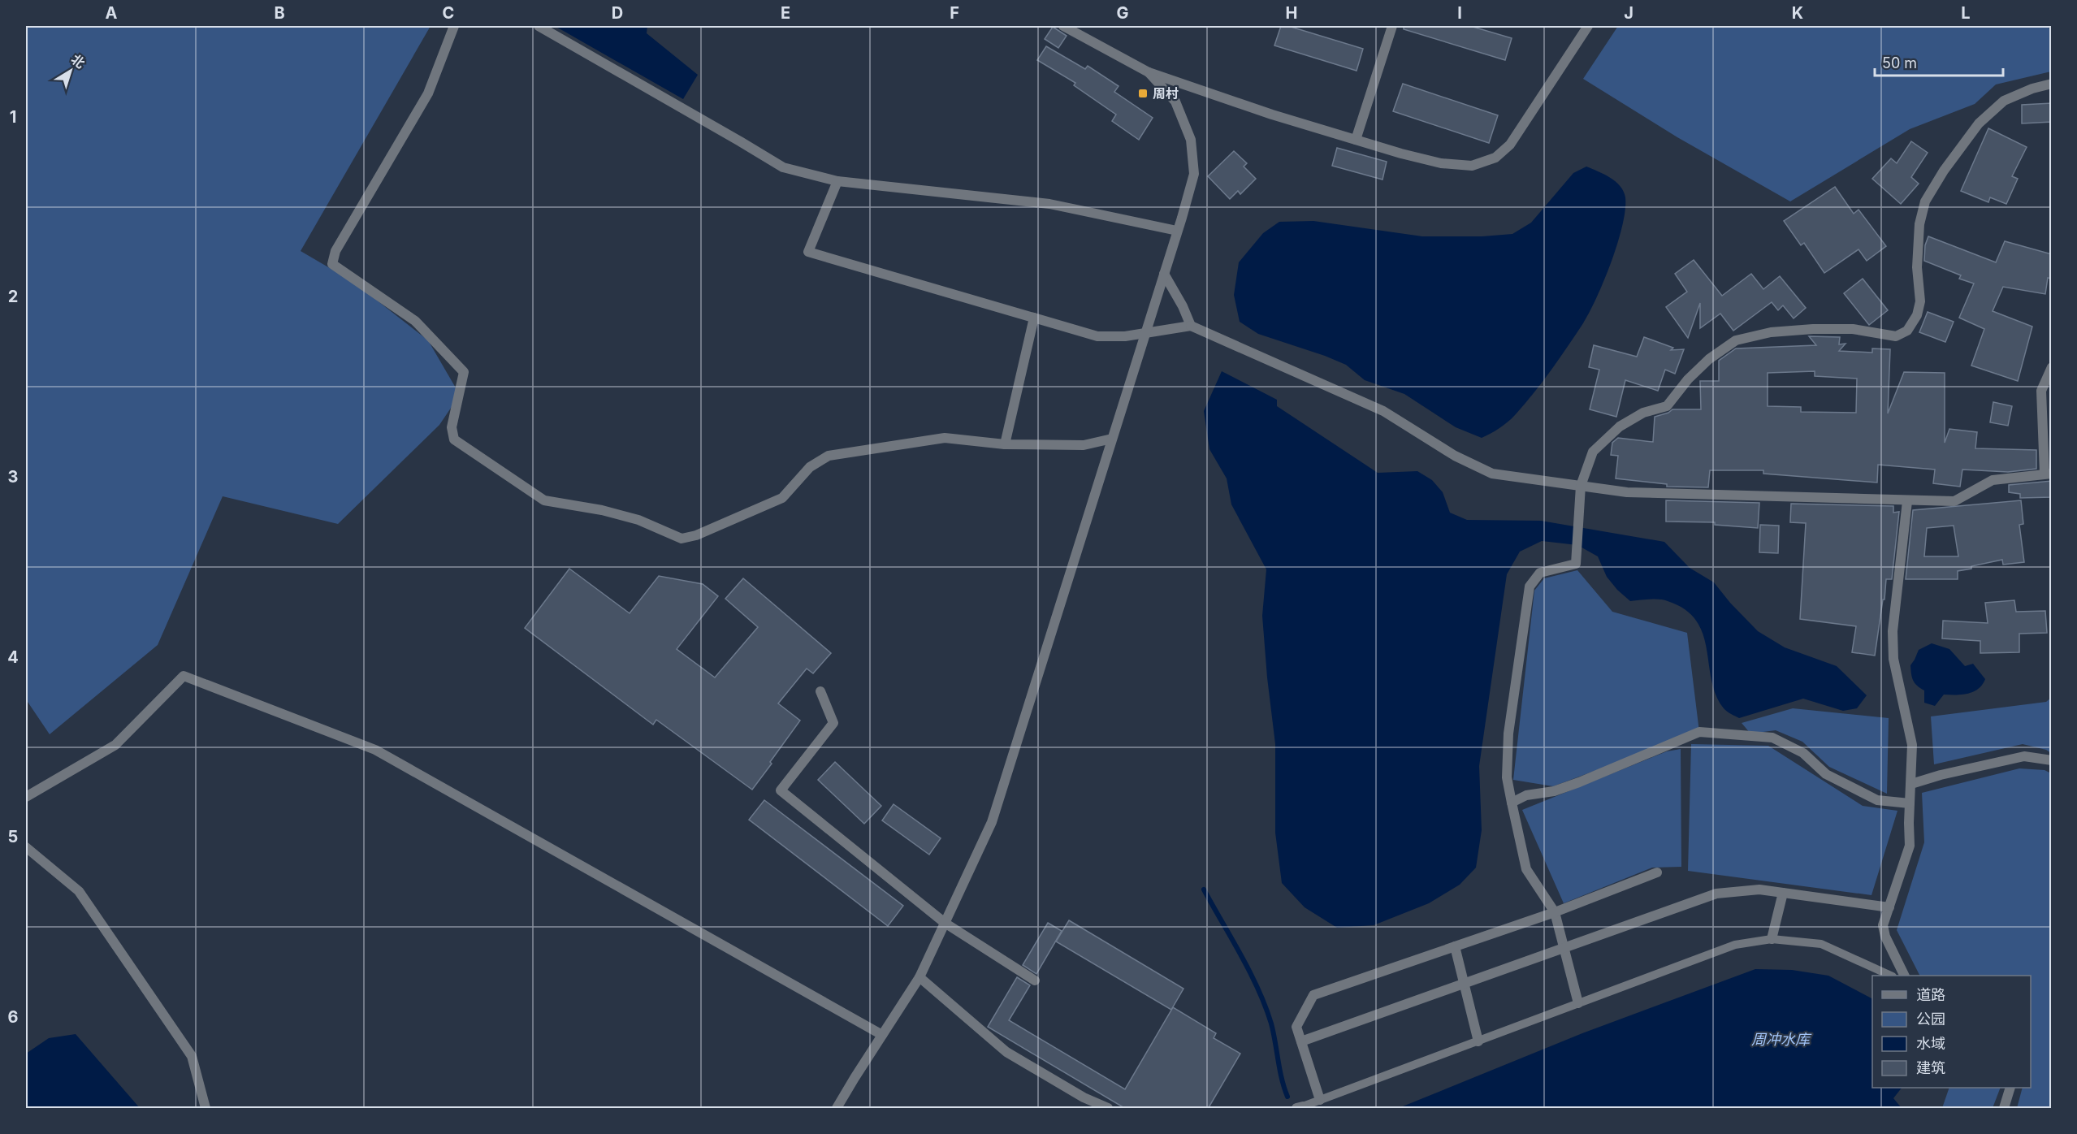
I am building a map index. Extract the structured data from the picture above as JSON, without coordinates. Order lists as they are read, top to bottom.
{
  "water": ["周冲水库"],
  "places": {
    "transit": ["周村"]
  },
  "legend": [
    "道路",
    "公园",
    "水域",
    "建筑"
  ],
  "scale_bar": "50 m",
  "north": "top right",
  "grid": {
    "columns": [
      "A",
      "B",
      "C",
      "D",
      "E",
      "F",
      "G",
      "H",
      "I",
      "J",
      "K",
      "L"
    ],
    "rows": [
      "1",
      "2",
      "3",
      "4",
      "5",
      "6"
    ]
  }
}
